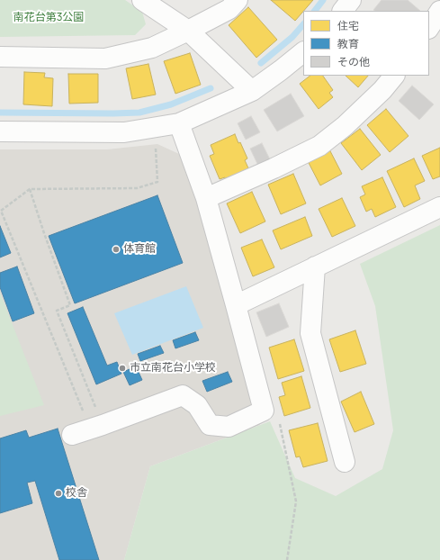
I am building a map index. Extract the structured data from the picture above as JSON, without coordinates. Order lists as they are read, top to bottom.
{
  "parks": ["南花台第3公園"],
  "places": ["体育館", "市立南花台小学校", "校舎"],
  "legend": ["住宅", "教育", "その他"]
}
